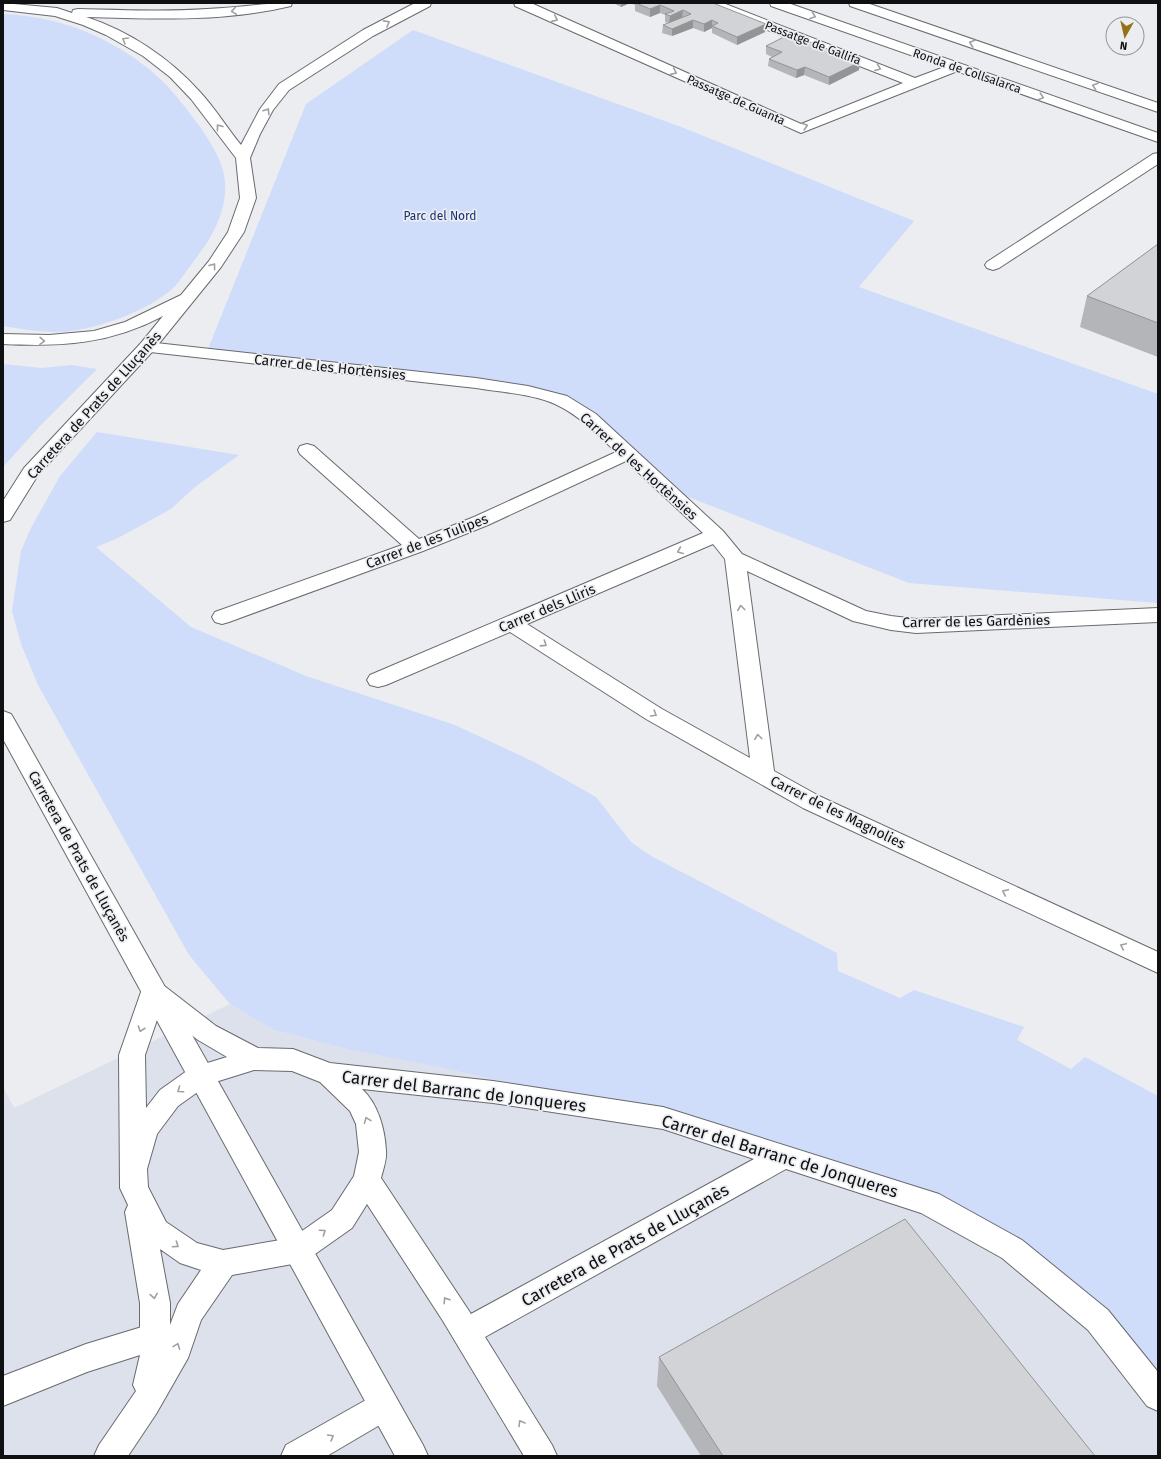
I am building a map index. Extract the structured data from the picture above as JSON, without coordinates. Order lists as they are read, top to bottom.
{
  "streets": {
    "street": [
      "Passatge de Gallifa",
      "Ronda de Collsalarca",
      "Passatge de Guanta",
      "Carrer de les Hortènsies",
      "Carretera de Prats de Lluçanès",
      "Carrer de les Tulipes",
      "Carrer dels Lliris",
      "Carrer de les Gardènies",
      "Carrer de les Magnolies",
      "Carrer del Barranc de Jonqueres"
    ]
  },
  "crossings": [
    ["Passatge de Gallifa", "Passatge de Guanta"],
    ["Ronda de Collsalarca", "Passatge de Guanta"],
    ["Carrer de les Hortènsies", "Carretera de Prats de Lluçanès"],
    ["Carrer de les Hortènsies", "Carrer de les Tulipes"],
    ["Carrer de les Hortènsies", "Carrer dels Lliris"],
    ["Carrer de les Hortènsies", "Carrer de les Gardènies"],
    ["Carretera de Prats de Lluçanès", "Carrer del Barranc de Jonqueres"],
    ["Carrer dels Lliris", "Carrer de les Magnolies"]
  ],
  "one_way": ["Passatge de Gallifa", "Passatge de Guanta", "Carrer dels Lliris"],
  "parks": ["Parc del Nord"],
  "north": "bottom"
}
